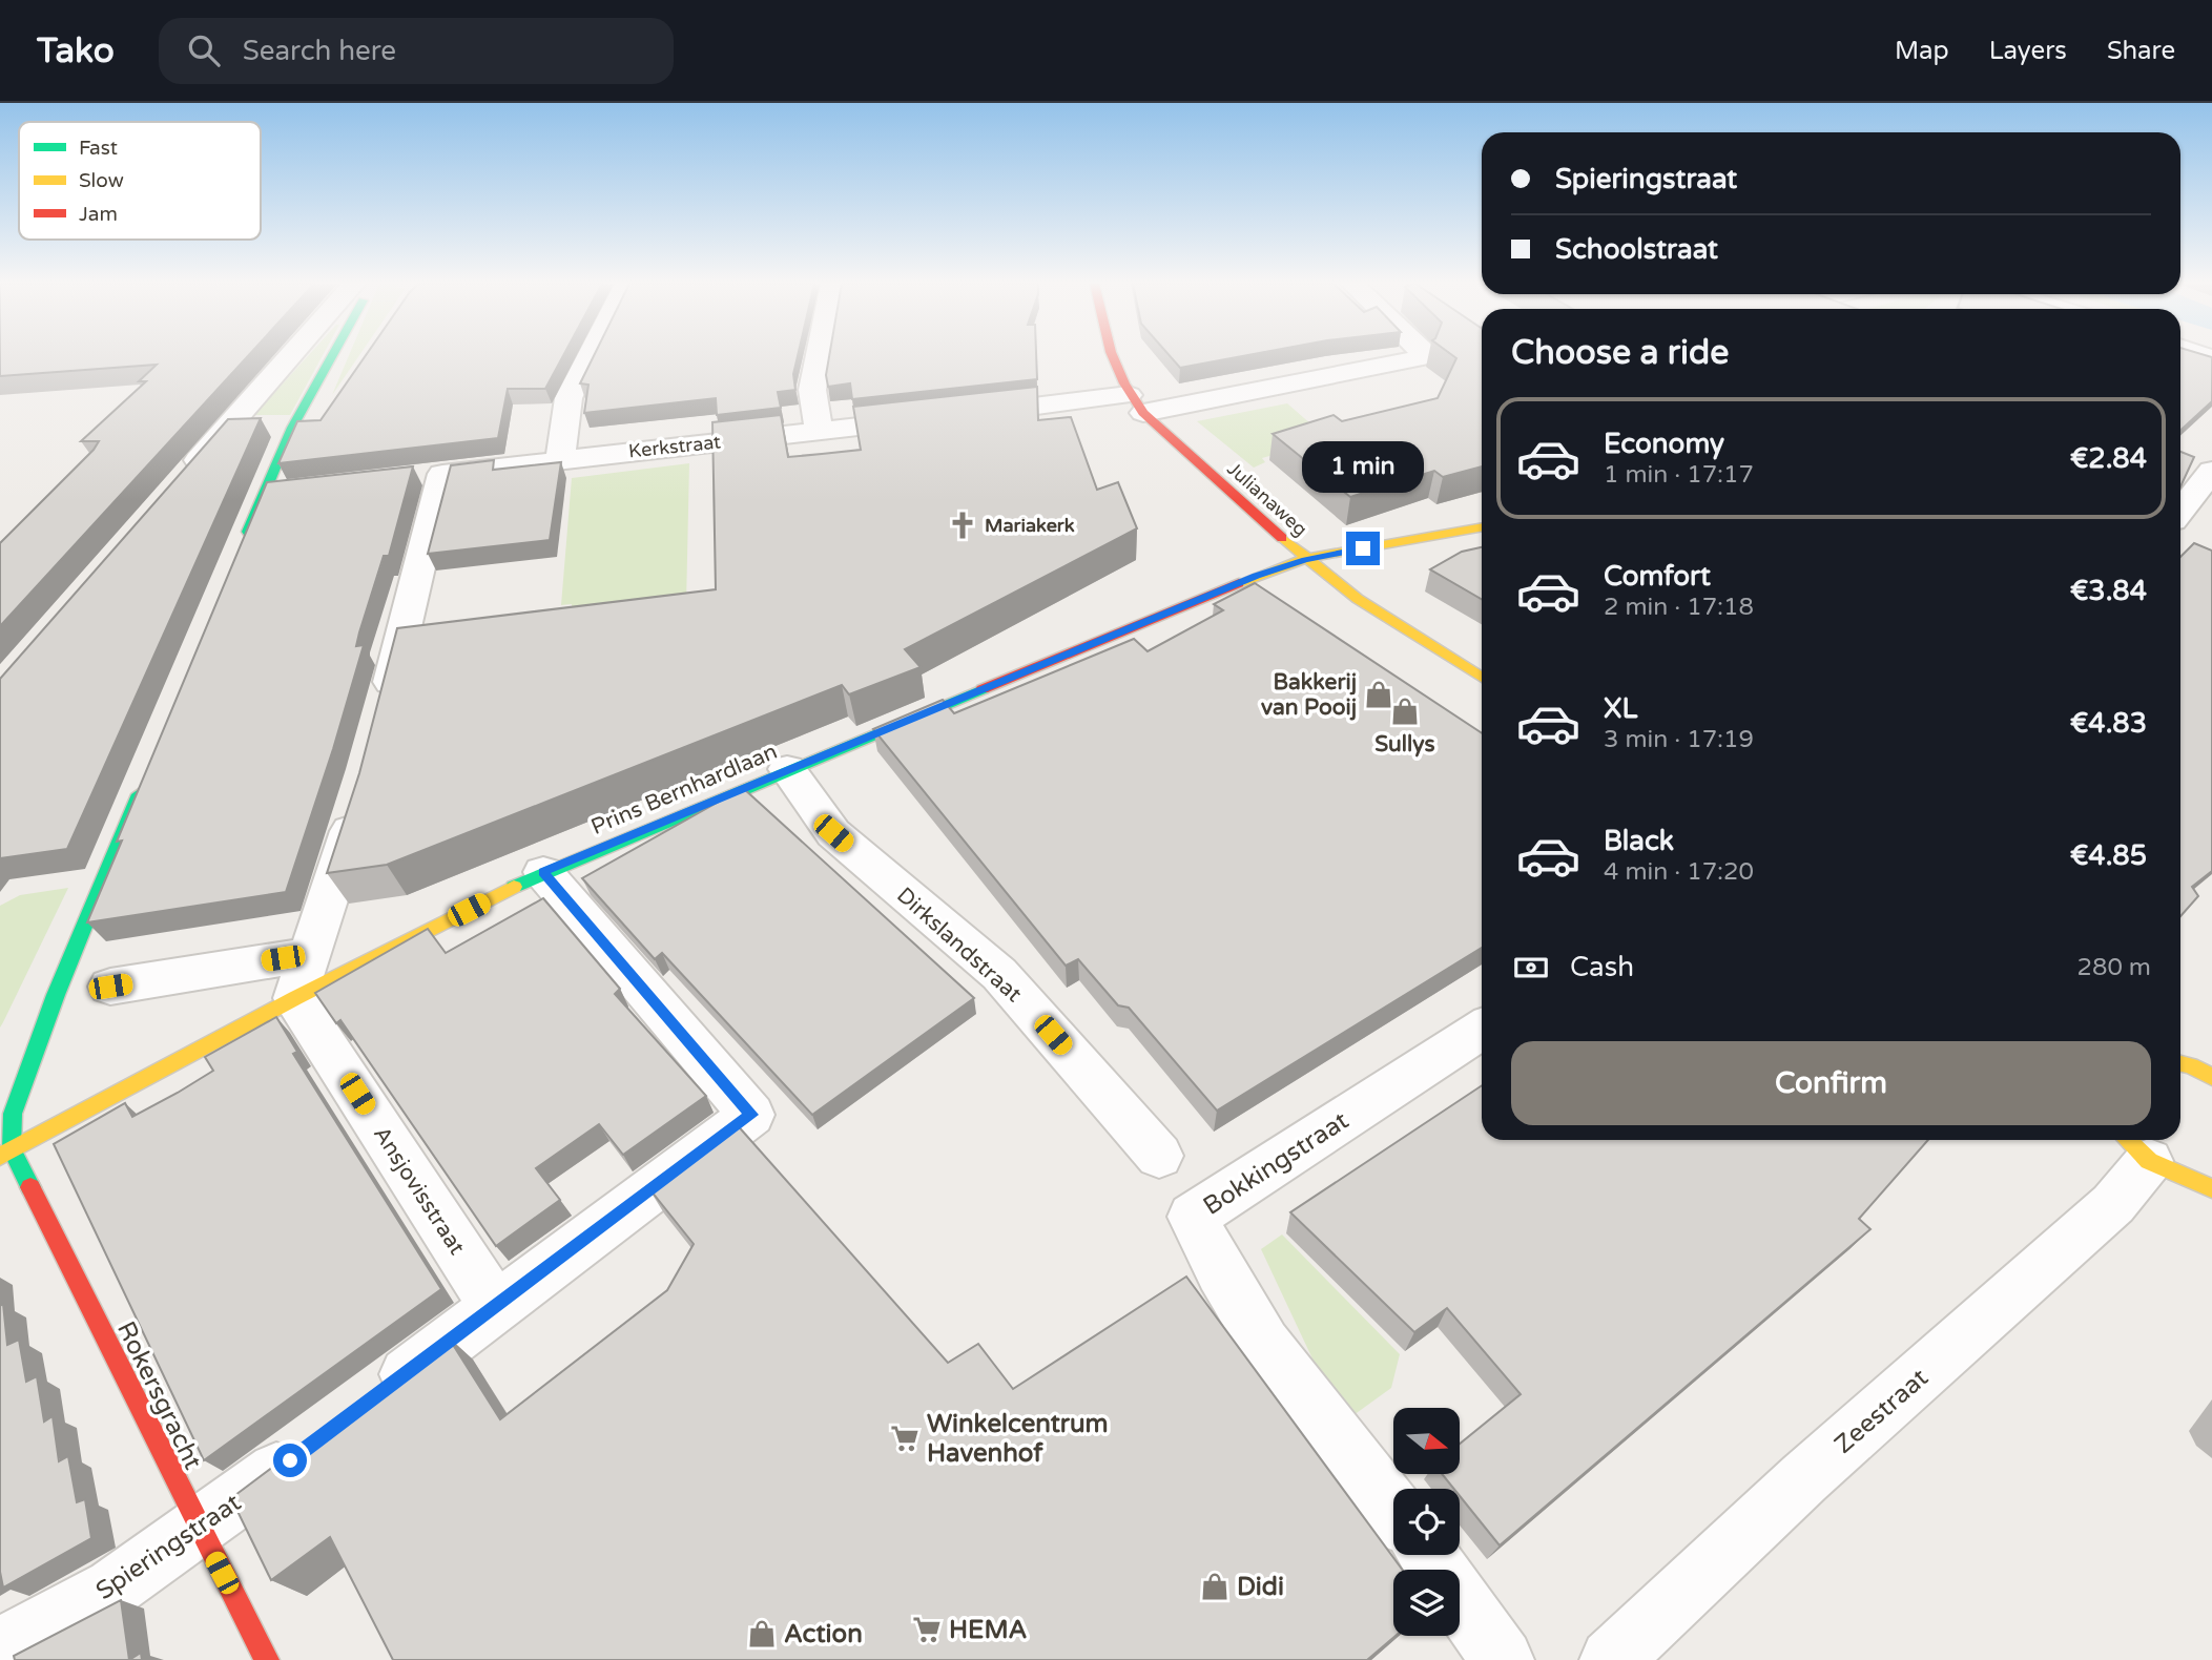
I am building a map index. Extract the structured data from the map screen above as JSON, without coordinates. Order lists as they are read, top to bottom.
{
  "streets": {
    "street": [
      "Kerkstraat",
      "Julianaweg",
      "Prins Bernhardlaan",
      "Dirkslandstraat",
      "Bokkingstraat",
      "Ansjovisstraat",
      "Rokersgracht",
      "Zeestraat",
      "Spieringstraat"
    ]
  },
  "crossings": [
    ["Kerkstraat", "Julianaweg"],
    ["Julianaweg", "Prins Bernhardlaan"],
    ["Prins Bernhardlaan", "Dirkslandstraat"],
    ["Prins Bernhardlaan", "Ansjovisstraat"],
    ["Prins Bernhardlaan", "Rokersgracht"],
    ["Rokersgracht", "Spieringstraat"]
  ],
  "places": {
    "church": ["Mariakerk"],
    "shop": [
      "Bakkerij van Pooij",
      "Sullys",
      "Didi",
      "Action"
    ],
    "supermarket": ["Winkelcentrum Havenhof", "HEMA"]
  },
  "legend": ["Fast", "Slow", "Jam"],
  "north": "right",
  "page": {
    "header": "Tako",
    "search": "Search here",
    "nav": ["Map", "Layers", "Share"],
    "banner": ["Spieringstraat", "Schoolstraat"],
    "heading": "Choose a ride",
    "list": [
      {
        "name": "Economy",
        "note": "1 min · 17:17",
        "value": "€2.84"
      },
      {
        "name": "Comfort",
        "note": "2 min · 17:18",
        "value": "€3.84"
      },
      {
        "name": "XL",
        "note": "3 min · 17:19",
        "value": "€4.83"
      },
      {
        "name": "Black",
        "note": "4 min · 17:20",
        "value": "€4.85"
      }
    ],
    "bubble": "1 min",
    "pay": ["Cash", "280 m"],
    "buttons": "Confirm"
  }
}
